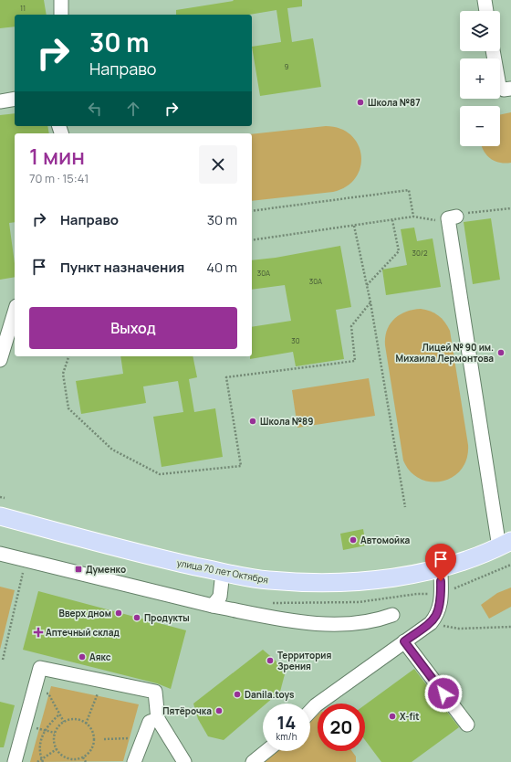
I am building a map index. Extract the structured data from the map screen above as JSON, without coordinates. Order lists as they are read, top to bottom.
{
  "streets": {
    "main road": ["улица 70 лет Октября"]
  },
  "places": {
    "other": [
      "Школа №87",
      "Лицей № 90 им. Михаила Лермонтова",
      "Школа №89",
      "Автомойка",
      "Вверх дном",
      "Продукты",
      "Аякс",
      "Территория Зрения",
      "Danila.toys",
      "Пятёрочка",
      "X-fit"
    ],
    "transit": ["Думенко"],
    "health": ["Аптечный склад"]
  },
  "house_numbers": [
    "11",
    "9",
    "30/2",
    "30А",
    "30А",
    "30"
  ],
  "page": {
    "map_buttons": ["+", "−"],
    "turn": ["30 m", "Направо"],
    "heading": ["1 мин", "70 m · 15:41"],
    "list": [
      {
        "name": "Направо",
        "value": "30 m"
      },
      {
        "name": "Пункт назначения",
        "value": "40 m"
      }
    ],
    "buttons": "Выход",
    "speed": "14 km/h",
    "limit": "20"
  }
}
